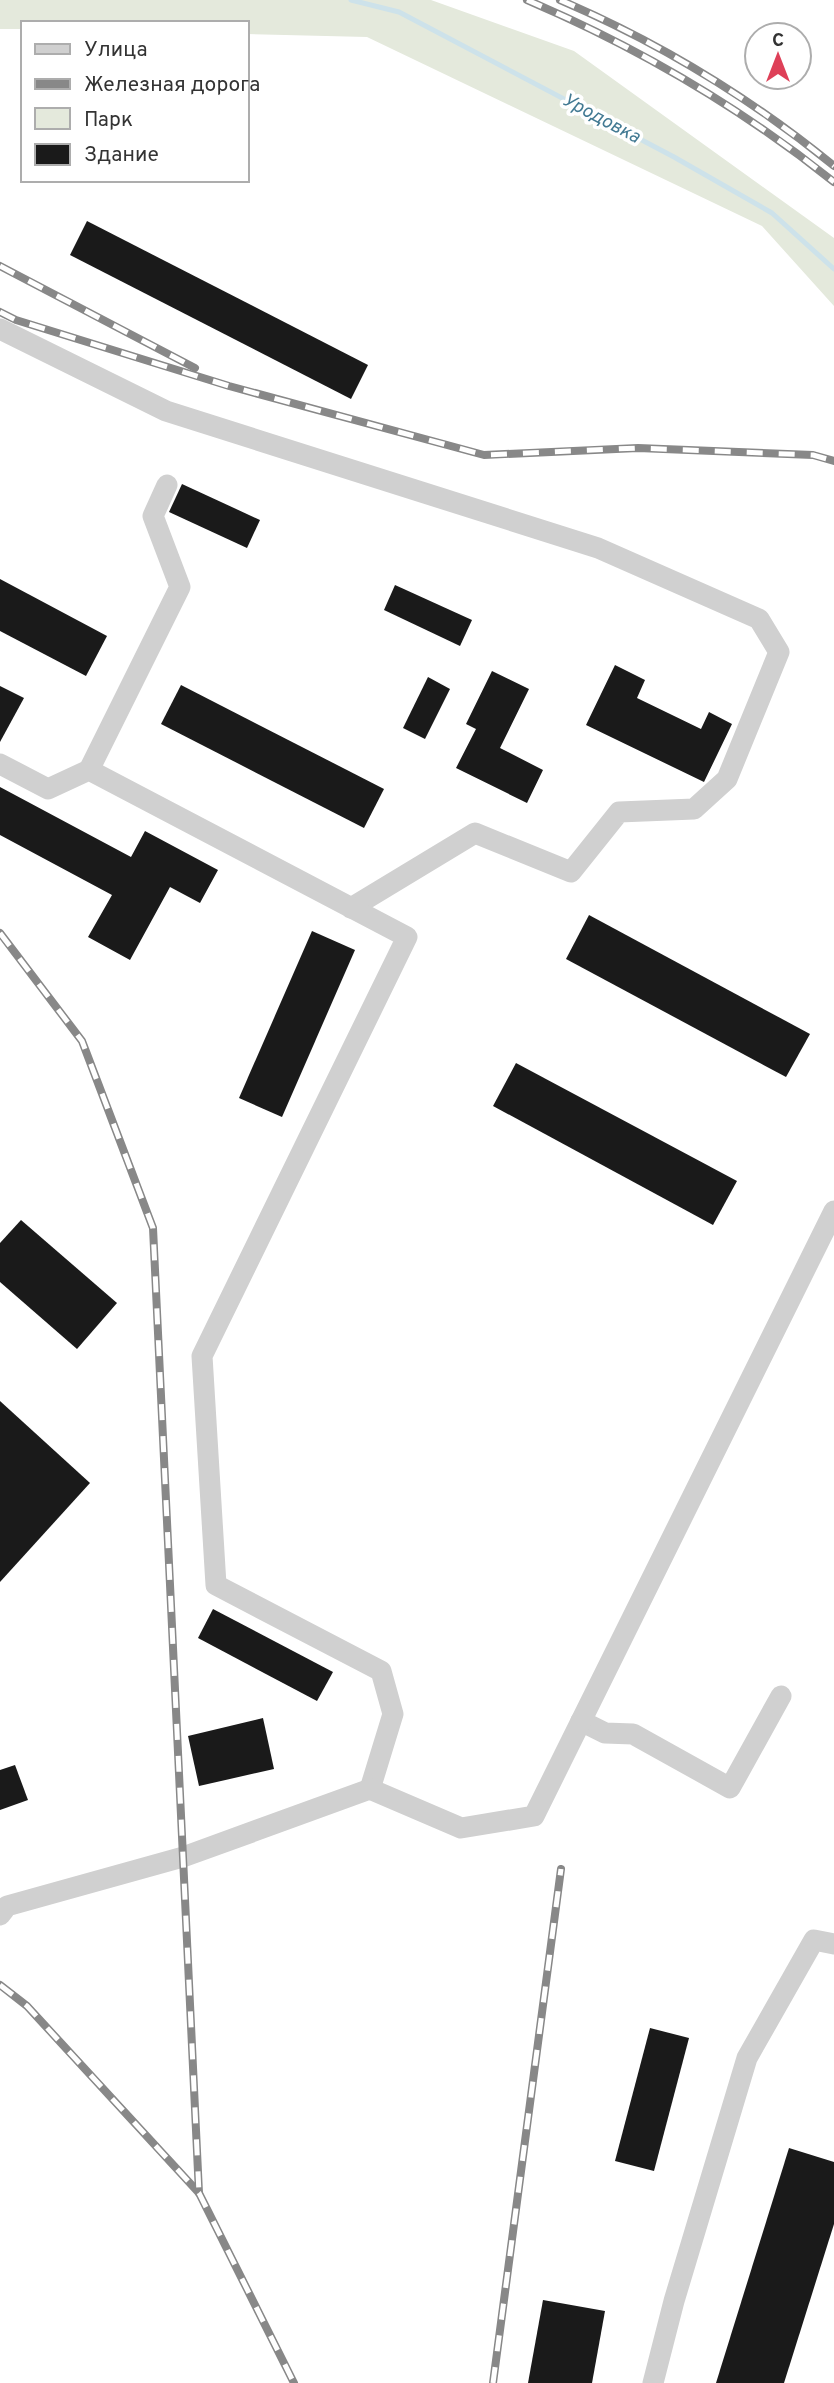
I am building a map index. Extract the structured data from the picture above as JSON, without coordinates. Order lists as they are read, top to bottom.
{
  "water": ["Уродовка"],
  "legend": [
    "Улица",
    "Железная дорога",
    "Парк",
    "Здание"
  ],
  "north": "top"
}
